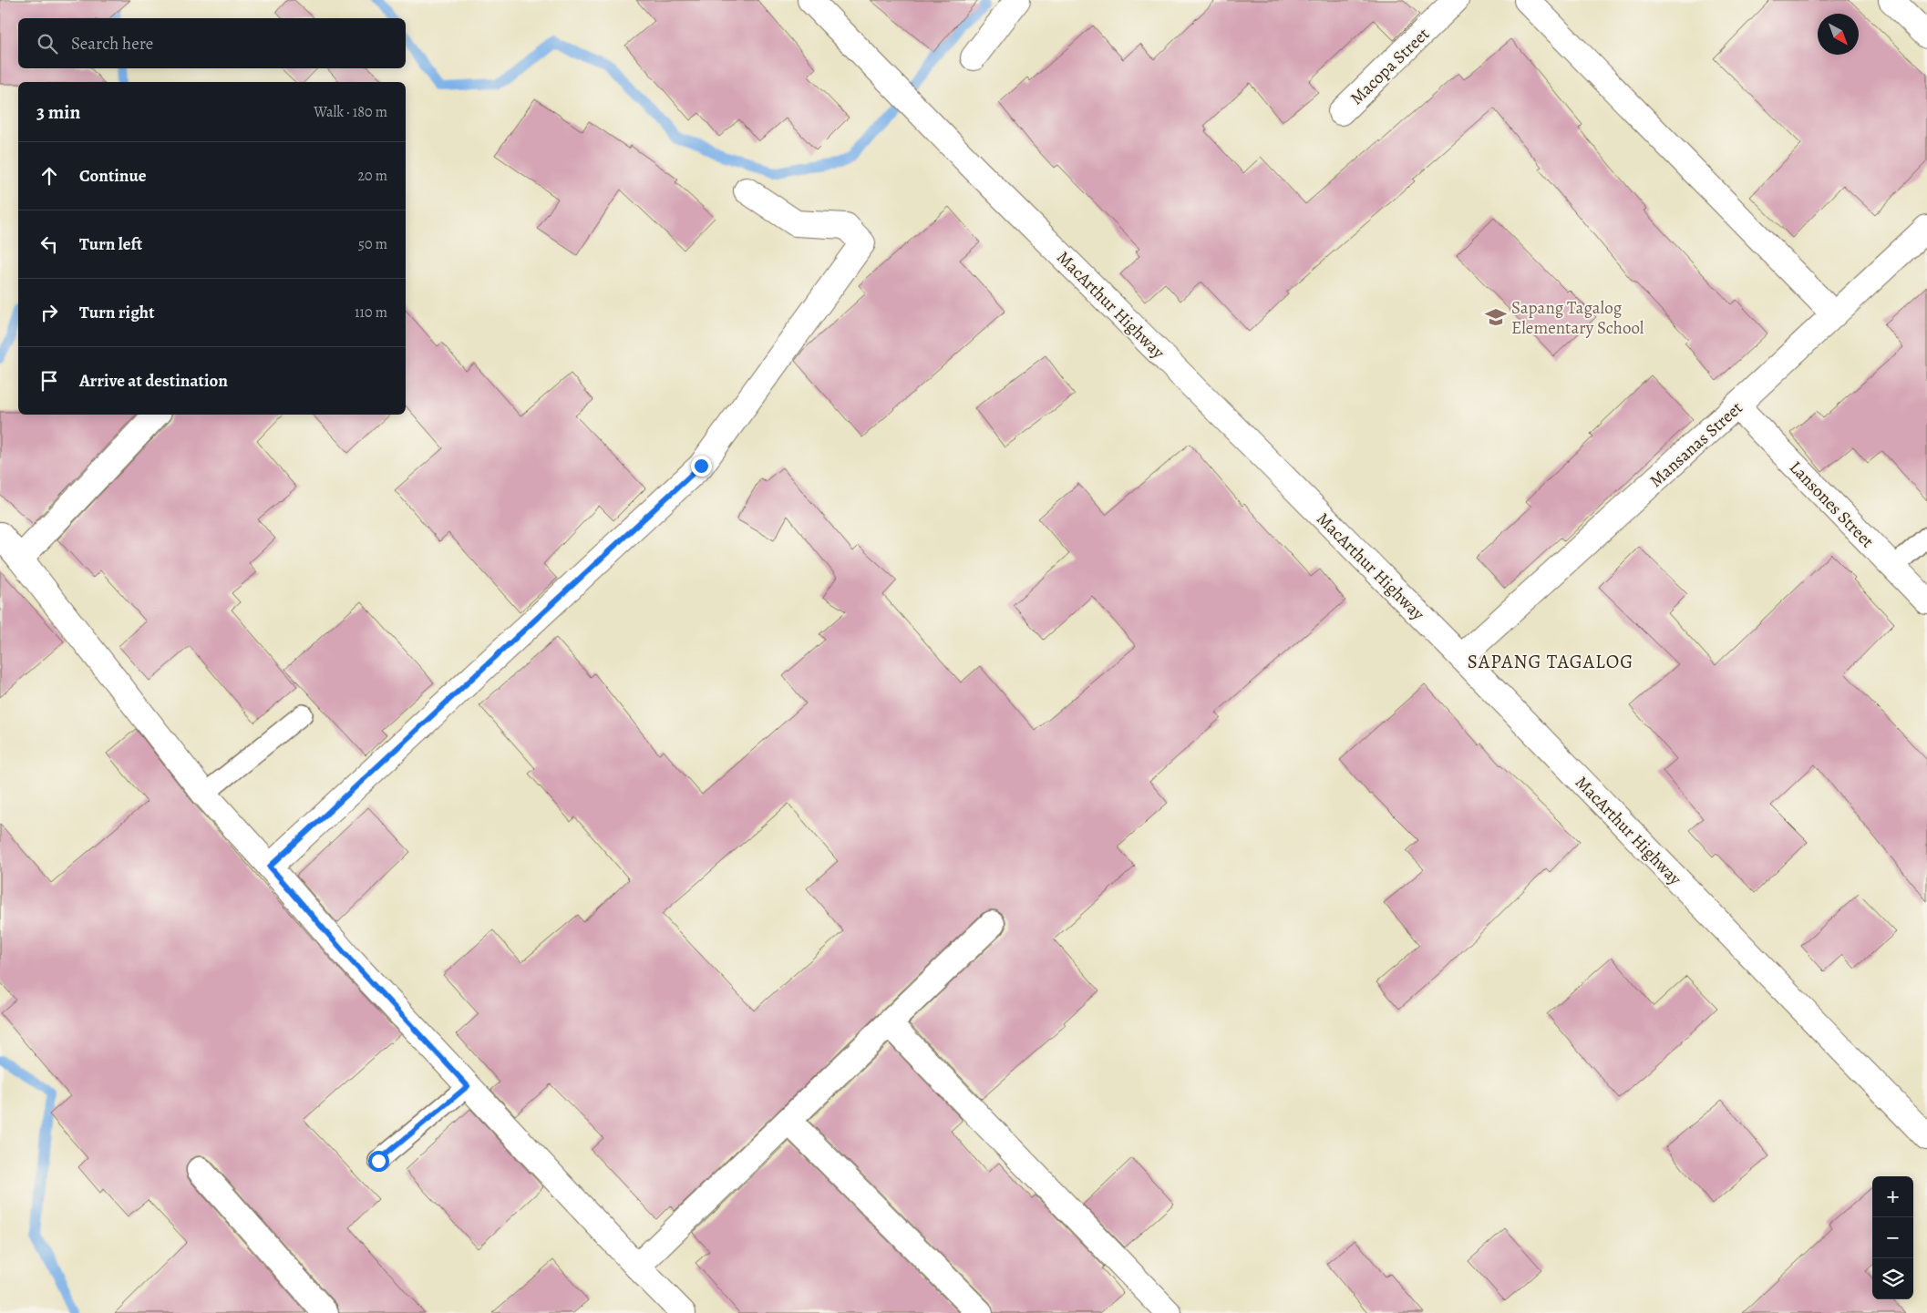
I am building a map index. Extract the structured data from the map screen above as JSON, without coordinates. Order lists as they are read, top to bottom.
{
  "streets": {
    "main road": [
      "Macopa Street",
      "MacArthur Highway",
      "Mansanas Street",
      "Lansones Street"
    ]
  },
  "crossings": [
    ["MacArthur Highway", "Mansanas Street"],
    ["Mansanas Street", "Lansones Street"]
  ],
  "districts": ["SAPANG TAGALOG"],
  "places": {
    "school or university": ["Sapang Tagalog Elementary School"]
  },
  "north": "bottom right",
  "page": {
    "search": "Search here",
    "heading": ["3 min", "Walk · 180 m"],
    "list": [
      ["Continue", "20 m"],
      ["Turn left", "50 m"],
      ["Turn right", "110 m"],
      "Arrive at destination"
    ],
    "map_buttons": ["+", "−"]
  }
}
